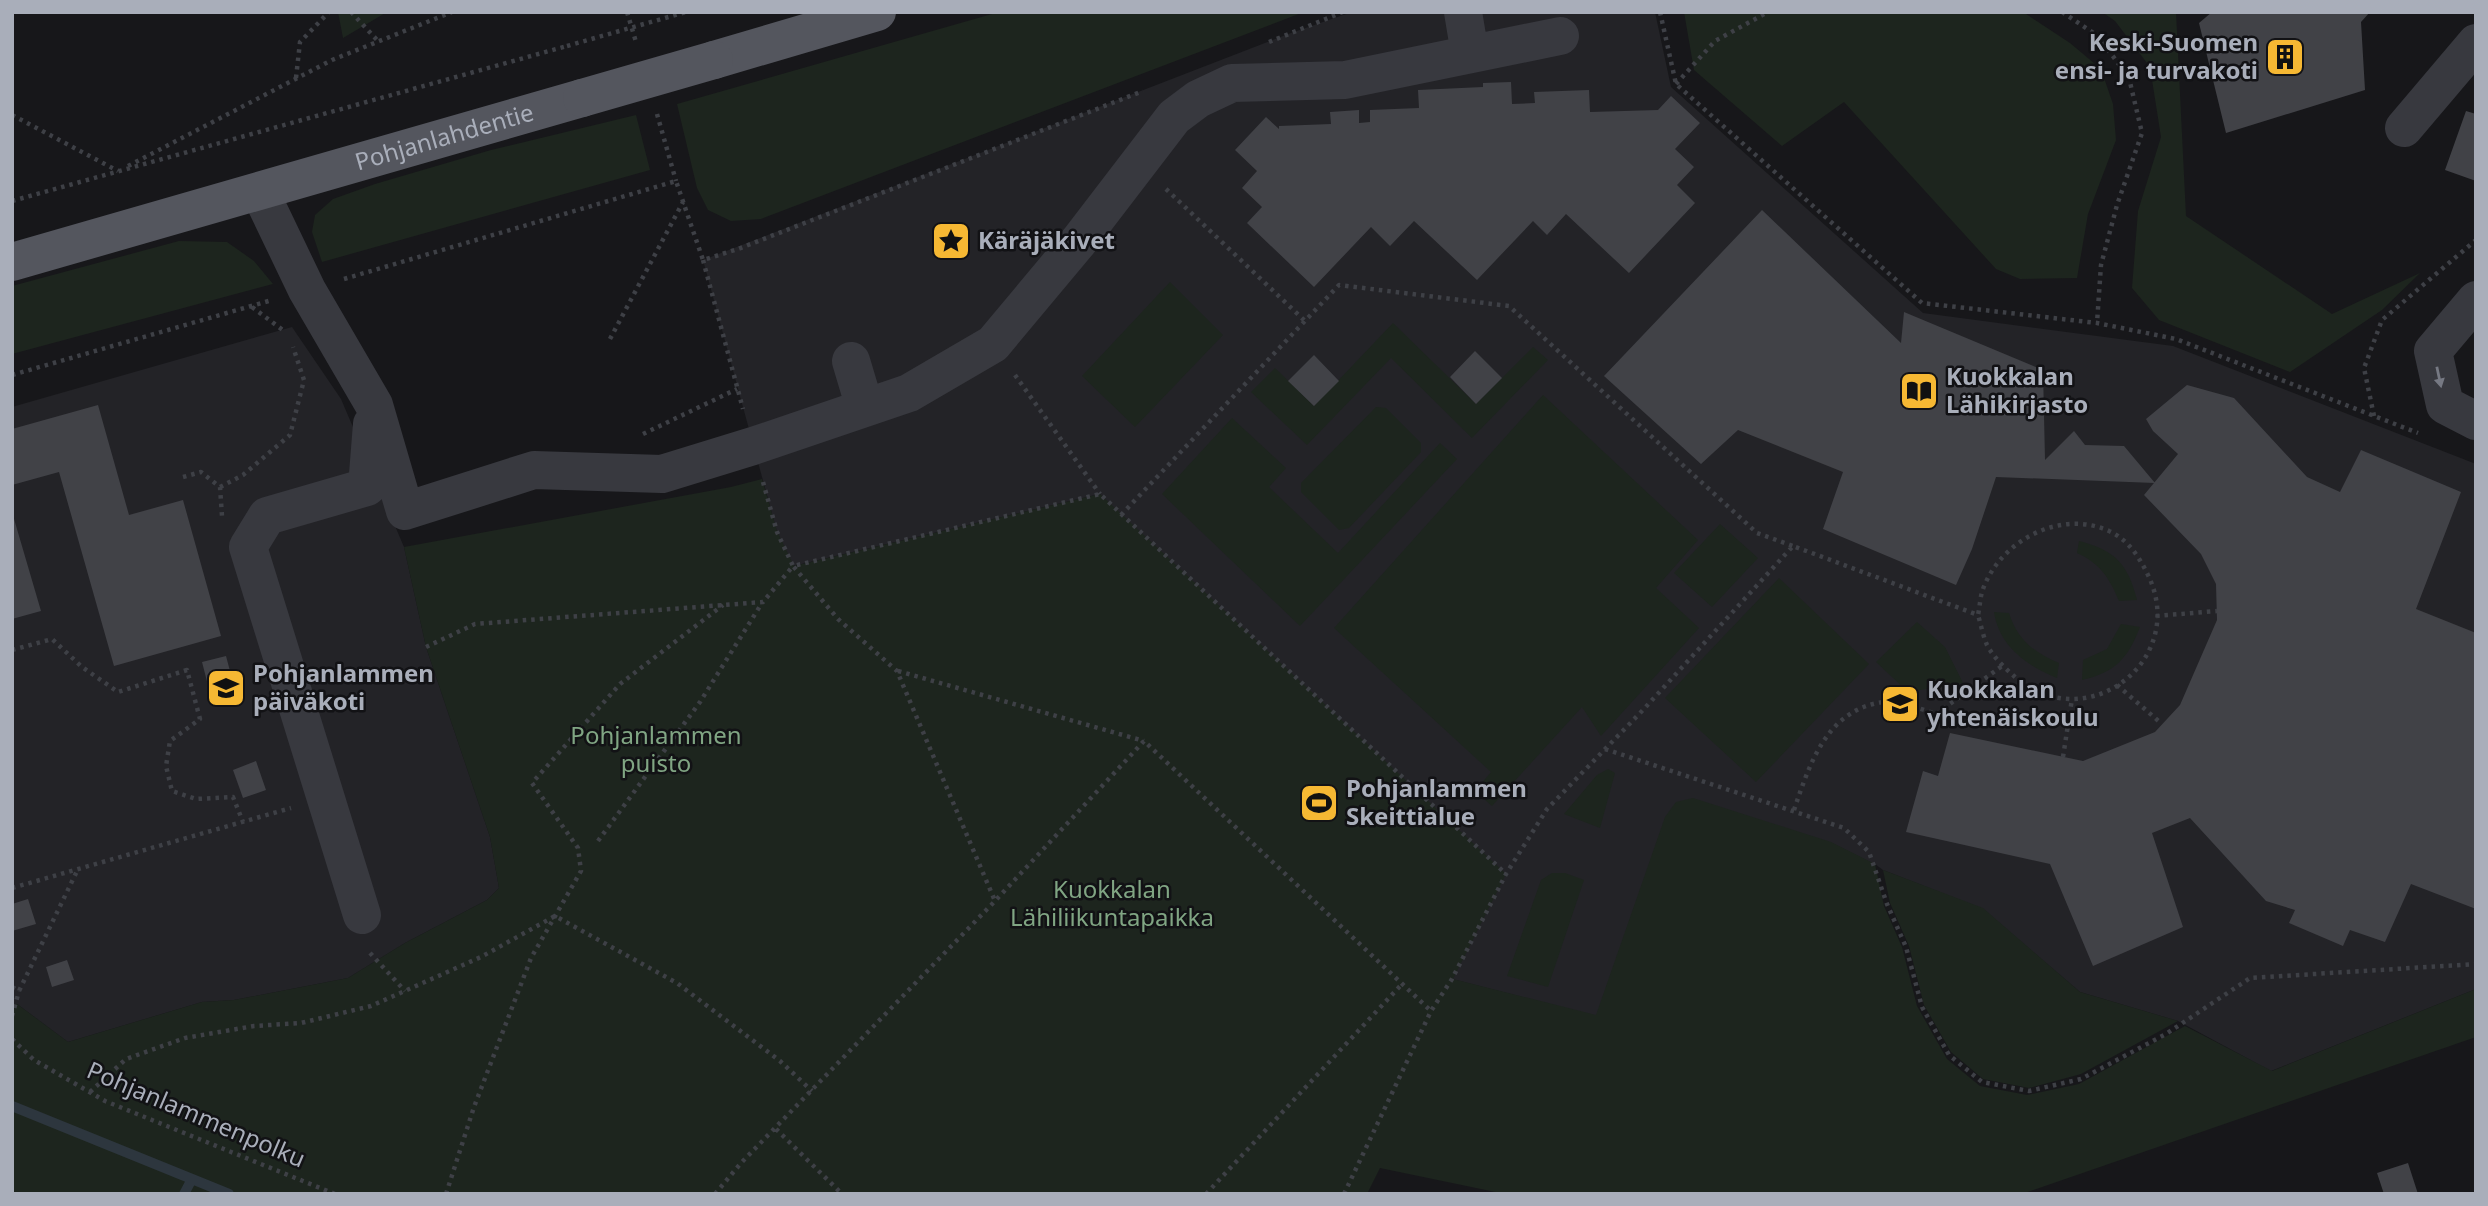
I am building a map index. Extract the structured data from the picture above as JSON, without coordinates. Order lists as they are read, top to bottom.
{
  "streets": {
    "main road": ["Pohjanlahdentie"],
    "path": ["Pohjanlammenpolku"]
  },
  "parks": ["Pohjanlammen puisto", "Kuokkalan Lähiliikuntapaikka"],
  "places": {
    "building": ["Keski-Suomen ensi- ja turvakoti"],
    "place": ["Käräjäkivet"],
    "library": ["Kuokkalan Lähikirjasto"],
    "school or university": ["Pohjanlammen päiväkoti", "Kuokkalan yhtenäiskoulu"],
    "sports": ["Pohjanlammen Skeittialue"]
  }
}
